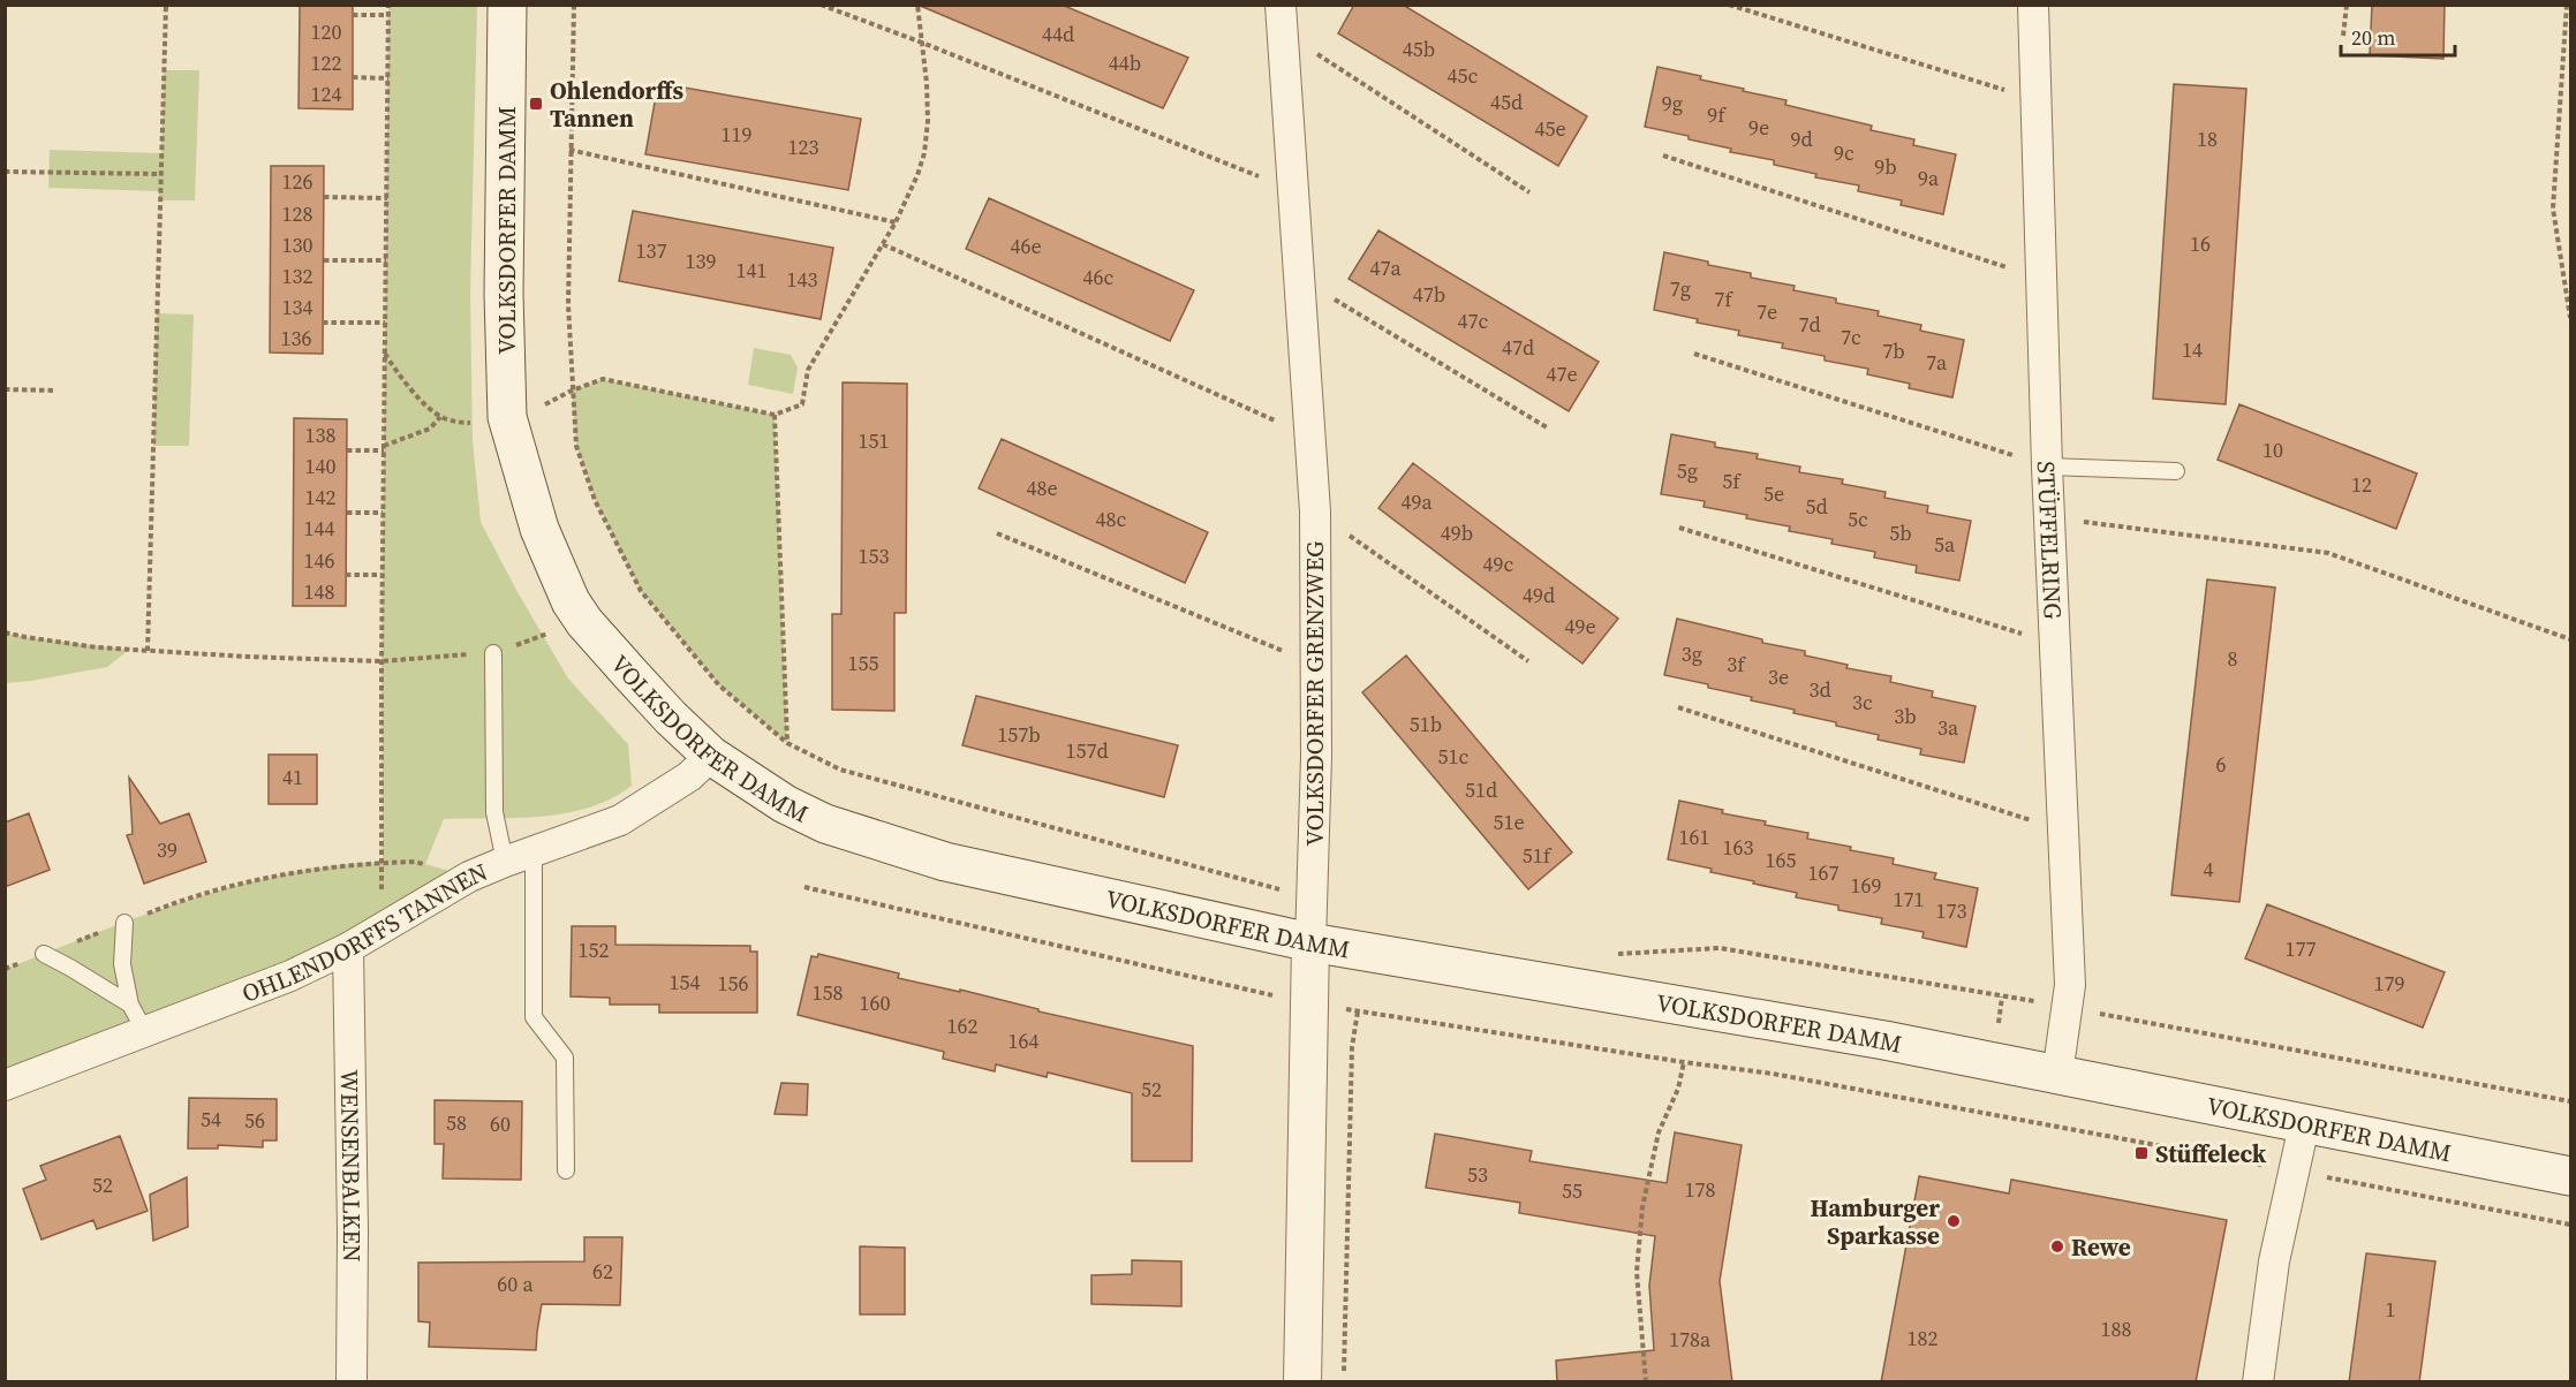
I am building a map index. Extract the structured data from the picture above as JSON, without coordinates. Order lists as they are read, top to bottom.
{
  "streets": {
    "main road": ["VOLKSDORFER DAMM"],
    "street": [
      "STÜFFELRING",
      "VOLKSDORFER GRENZWEG",
      "OHLENDORFFS TANNEN",
      "WENSENBALKEN"
    ]
  },
  "crossings": [
    ["VOLKSDORFER DAMM", "STÜFFELRING"],
    ["VOLKSDORFER DAMM", "VOLKSDORFER GRENZWEG"],
    ["VOLKSDORFER DAMM", "OHLENDORFFS TANNEN"],
    ["OHLENDORFFS TANNEN", "WENSENBALKEN"]
  ],
  "places": {
    "transit": ["Ohlendorffs Tannen", "Stüffeleck"],
    "other": ["Hamburger Sparkasse", "Rewe"]
  },
  "house_numbers": [
    "120",
    "44d",
    "45b",
    "122",
    "44b",
    "45c",
    "124",
    "45d",
    "9g",
    "9f",
    "9e",
    "45e",
    "119",
    "9d",
    "18",
    "123",
    "9c",
    "9b",
    "9a",
    "126",
    "128",
    "16",
    "130",
    "46e",
    "137",
    "139",
    "47a",
    "141",
    "132",
    "46c",
    "143",
    "7g",
    "47b",
    "7f",
    "134",
    "7e",
    "47c",
    "7d",
    "7c",
    "136",
    "47d",
    "14",
    "7b",
    "7a",
    "47e",
    "138",
    "151",
    "10",
    "140",
    "5g",
    "5f",
    "12",
    "48e",
    "5e",
    "142",
    "49a",
    "5d",
    "48c",
    "5c",
    "144",
    "49b",
    "5b",
    "5a",
    "153",
    "146",
    "49c",
    "148",
    "49d",
    "49e",
    "3g",
    "8",
    "155",
    "3f",
    "3e",
    "3d",
    "3c",
    "3b",
    "51b",
    "3a",
    "157b",
    "157d",
    "51c",
    "6",
    "41",
    "51d",
    "51e",
    "161",
    "163",
    "39",
    "51f",
    "165",
    "4",
    "167",
    "169",
    "171",
    "173",
    "177",
    "152",
    "154",
    "156",
    "179",
    "158",
    "160",
    "162",
    "164",
    "52",
    "54",
    "56",
    "58",
    "60",
    "53",
    "52",
    "178",
    "55",
    "62",
    "60 a",
    "1",
    "188",
    "182",
    "178a"
  ],
  "scale_bar": "20 m"
}
